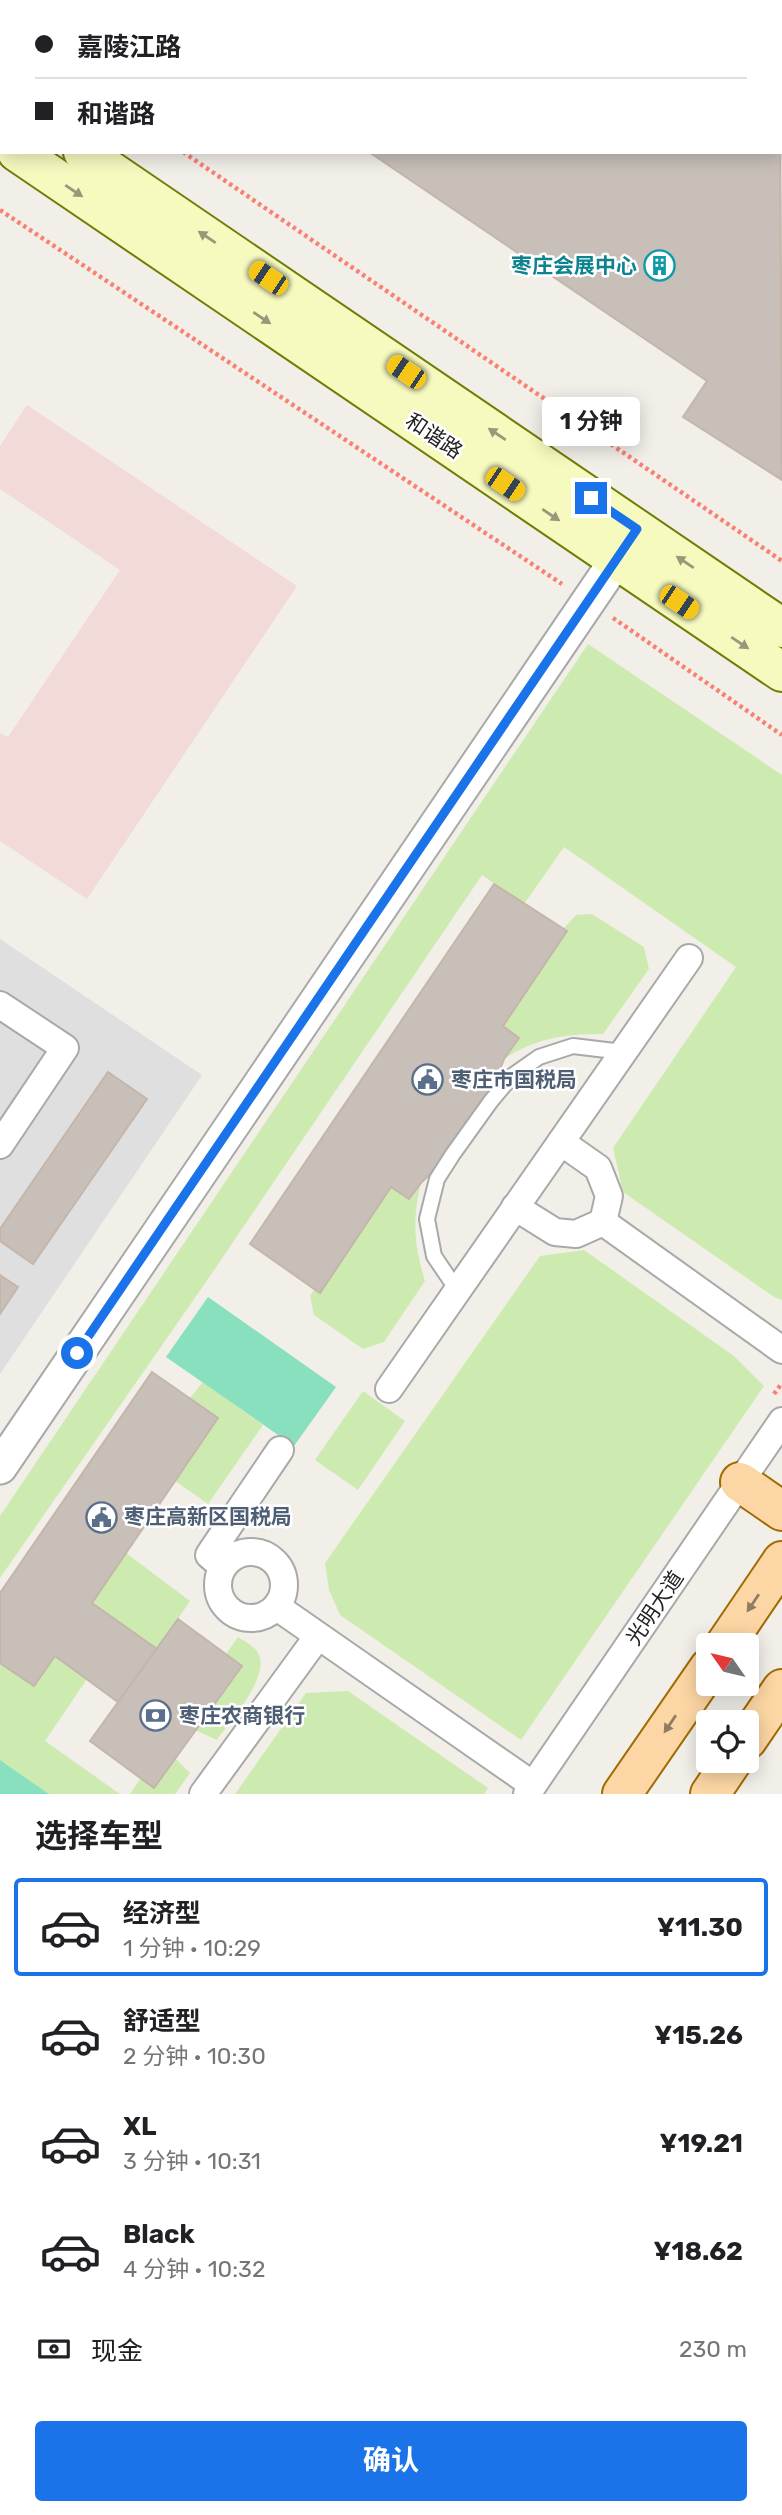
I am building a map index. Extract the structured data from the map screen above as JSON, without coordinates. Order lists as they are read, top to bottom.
{
  "streets": {
    "main road": ["和谐路"],
    "street": ["光明大道"]
  },
  "places": {
    "building": ["枣庄会展中心"],
    "public building": ["枣庄市国税局", "枣庄高新区国税局"],
    "bank": ["枣庄农商银行"]
  },
  "north": "top left",
  "page": {
    "banner": ["嘉陵江路", "和谐路"],
    "bubble": "1 分钟",
    "heading": "选择车型",
    "list": [
      {
        "name": "经济型",
        "note": "1 分钟 · 10:29",
        "value": "¥11.30"
      },
      {
        "name": "舒适型",
        "note": "2 分钟 · 10:30",
        "value": "¥15.26"
      },
      {
        "name": "XL",
        "note": "3 分钟 · 10:31",
        "value": "¥19.21"
      },
      {
        "name": "Black",
        "note": "4 分钟 · 10:32",
        "value": "¥18.62"
      }
    ],
    "pay": ["现金", "230 m"],
    "buttons": "确认"
  }
}
